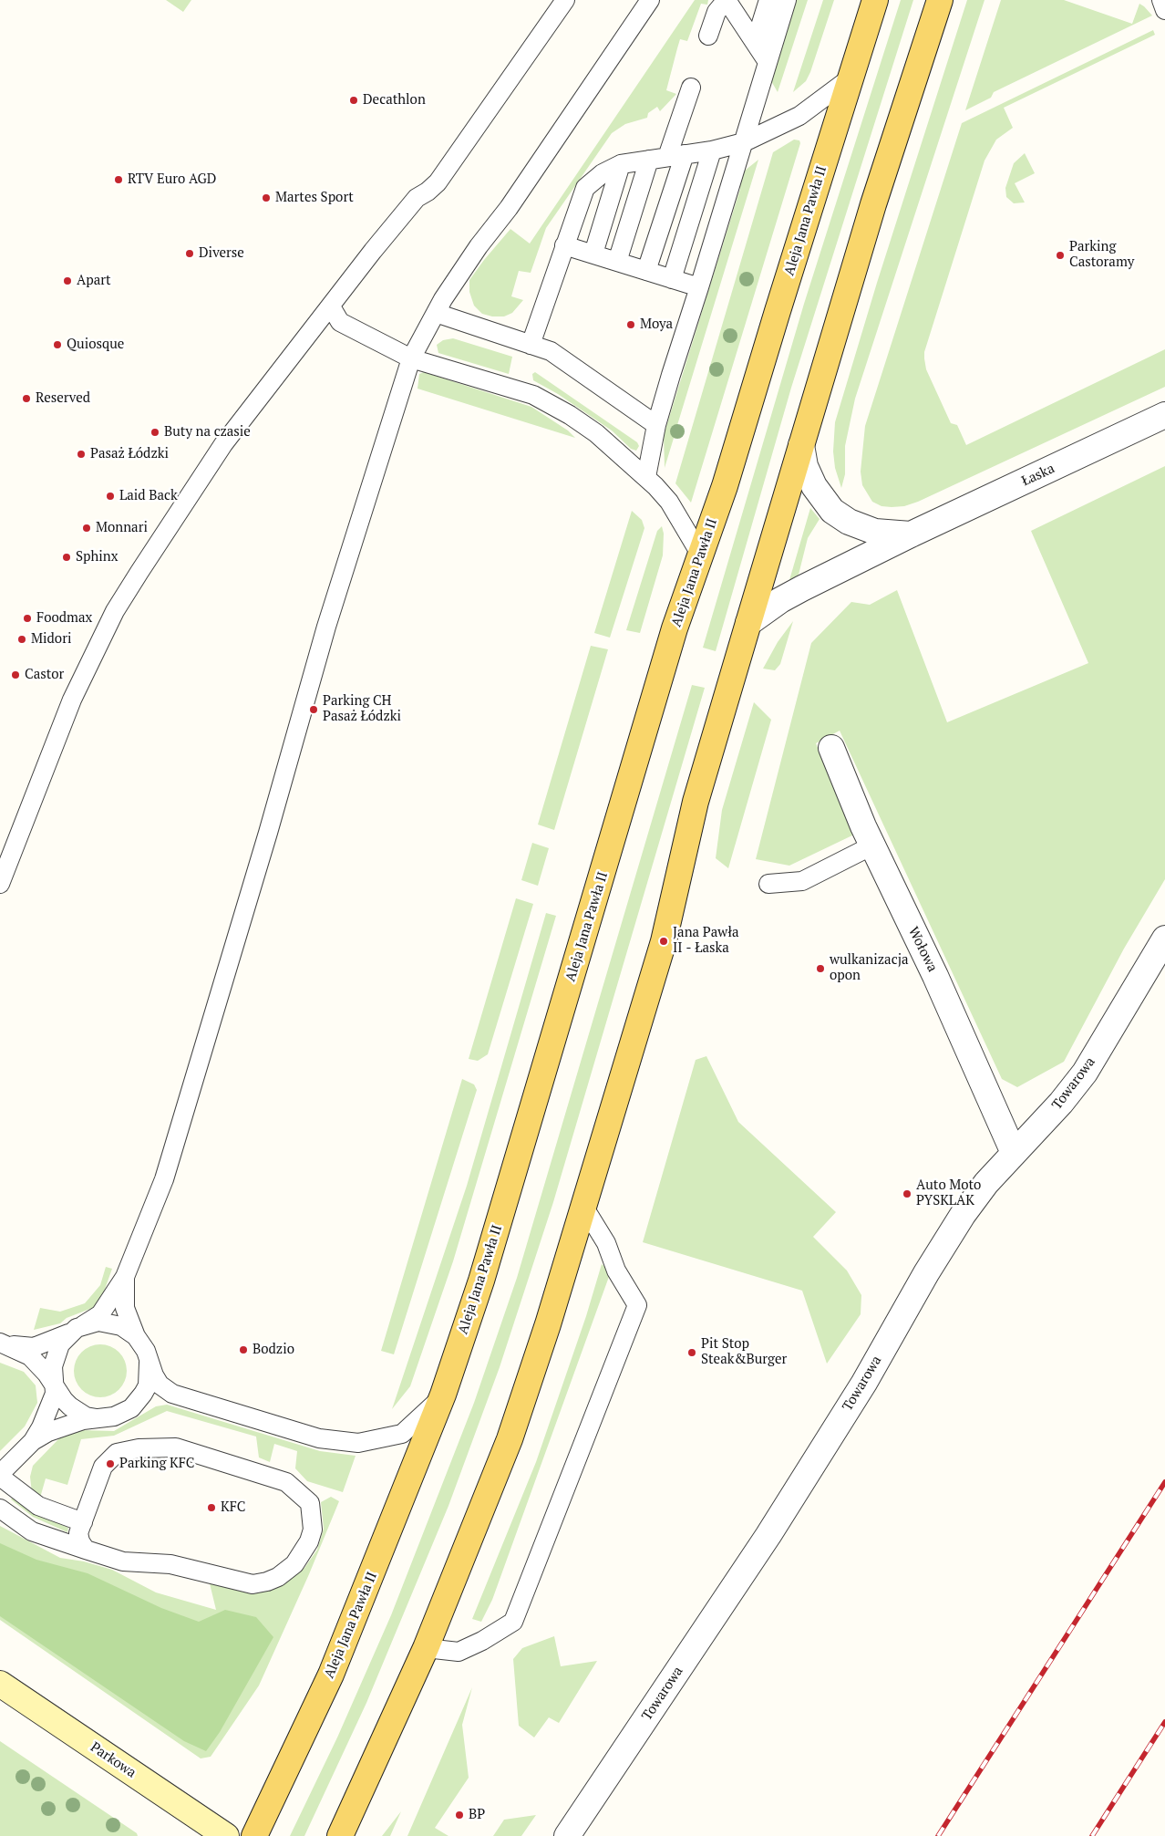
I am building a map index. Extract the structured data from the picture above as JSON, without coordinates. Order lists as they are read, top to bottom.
{
  "streets": {
    "main road": ["Aleja Jana Pawła II"],
    "street": [
      "Łaska",
      "Wołowa",
      "Towarowa",
      "Parkowa"
    ]
  },
  "crossings": [
    ["Wołowa", "Towarowa"]
  ],
  "places": [
    "Decathlon",
    "RTV Euro AGD",
    "Martes Sport",
    "Diverse",
    "Parking Castoramy",
    "Apart",
    "Moya",
    "Quiosque",
    "Reserved",
    "Buty na czasie",
    "Pasaż Łódzki",
    "Laid Back",
    "Monnari",
    "Sphinx",
    "Foodmax",
    "Midori",
    "Castor",
    "Parking CH Pasaż Łódzki",
    "Jana Pawła II - Łaska",
    "wulkanizacja opon",
    "Auto Moto PYSKLAK",
    "Bodzio",
    "Pit Stop Steak&Burger",
    "Parking KFC",
    "KFC",
    "BP"
  ]
}
